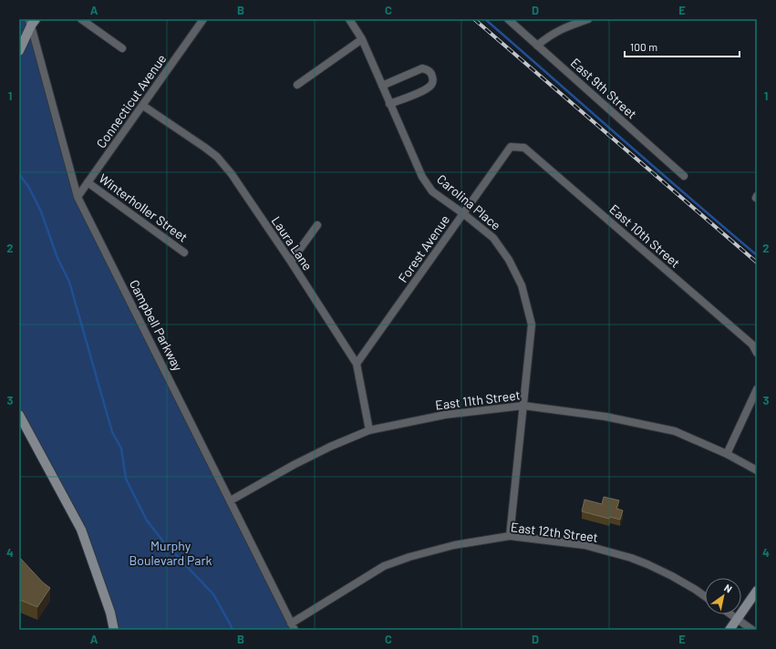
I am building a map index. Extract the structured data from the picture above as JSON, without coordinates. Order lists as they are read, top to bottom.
{
  "streets": {
    "street": [
      "East 9th Street",
      "Connecticut Avenue",
      "Carolina Place",
      "Winterholler Street",
      "East 10th Street",
      "Laura Lane",
      "Forest Avenue",
      "Campbell Parkway",
      "East 11th Street",
      "East 12th Street"
    ]
  },
  "crossings": [
    ["Connecticut Avenue", "Winterholler Street"],
    ["Connecticut Avenue", "Laura Lane"],
    ["Connecticut Avenue", "Campbell Parkway"],
    ["Carolina Place", "Forest Avenue"],
    ["Carolina Place", "East 11th Street"],
    ["Carolina Place", "East 12th Street"],
    ["East 10th Street", "Forest Avenue"],
    ["Laura Lane", "Forest Avenue"],
    ["Laura Lane", "East 11th Street"],
    ["Campbell Parkway", "East 11th Street"],
    ["Campbell Parkway", "East 12th Street"]
  ],
  "parks": ["Murphy Boulevard Park"],
  "scale_bar": "100 m",
  "north": "top right",
  "grid": {
    "columns": [
      "A",
      "B",
      "C",
      "D",
      "E"
    ],
    "rows": [
      "1",
      "2",
      "3",
      "4"
    ]
  }
}
